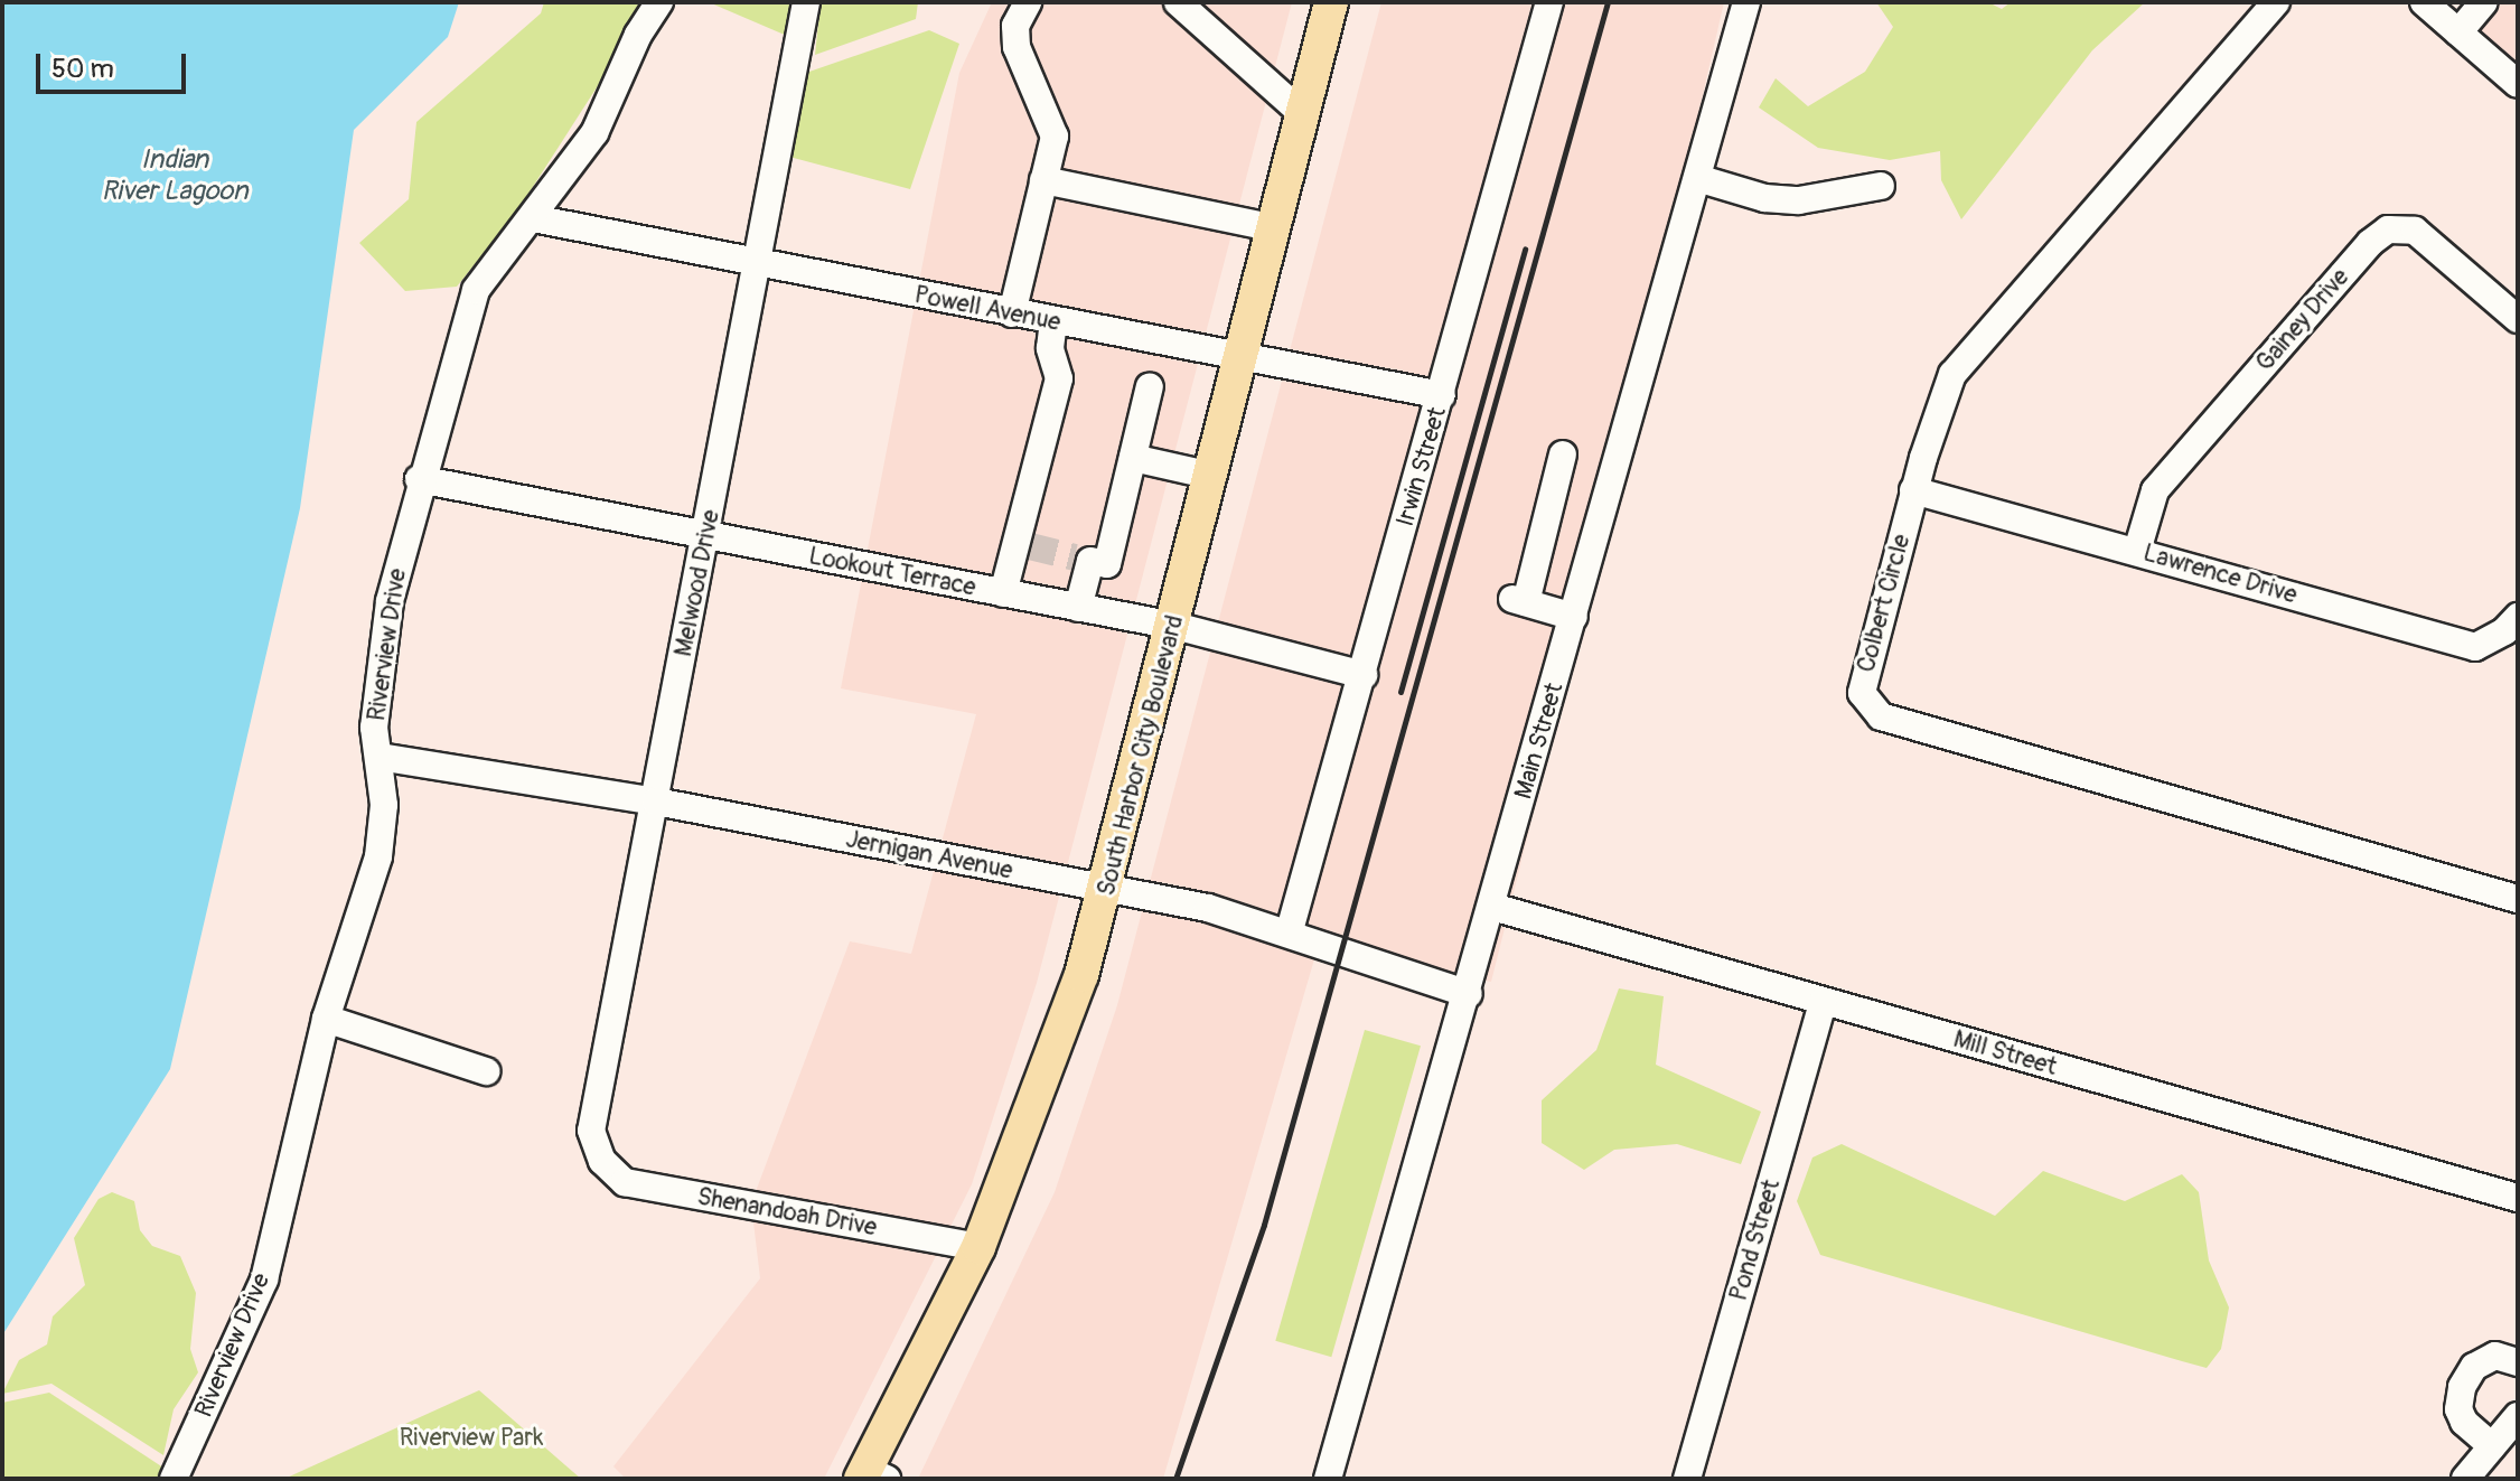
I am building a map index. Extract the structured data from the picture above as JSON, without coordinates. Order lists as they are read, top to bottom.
{
  "streets": {
    "main road": ["South Harbor City Boulevard"],
    "street": [
      "Powell Avenue",
      "Gainey Drive",
      "Irwin Street",
      "Lookout Terrace",
      "Lawrence Drive",
      "Melwood Drive",
      "Colbert Circle",
      "Riverview Drive",
      "Main Street",
      "Jernigan Avenue",
      "Mill Street",
      "Shenandoah Drive",
      "Pond Street"
    ]
  },
  "crossings": [
    ["Powell Avenue", "Irwin Street"],
    ["Powell Avenue", "Melwood Drive"],
    ["Powell Avenue", "Riverview Drive"],
    ["Powell Avenue", "South Harbor City Boulevard"],
    ["Gainey Drive", "Lawrence Drive"],
    ["Irwin Street", "Lookout Terrace"],
    ["Irwin Street", "Jernigan Avenue"],
    ["Lookout Terrace", "Melwood Drive"],
    ["Lookout Terrace", "Riverview Drive"],
    ["Lookout Terrace", "South Harbor City Boulevard"],
    ["Lawrence Drive", "Colbert Circle"],
    ["Melwood Drive", "Jernigan Avenue"],
    ["Melwood Drive", "Shenandoah Drive"],
    ["Riverview Drive", "Jernigan Avenue"],
    ["Main Street", "Jernigan Avenue"],
    ["Main Street", "Mill Street"],
    ["South Harbor City Boulevard", "Jernigan Avenue"],
    ["South Harbor City Boulevard", "Shenandoah Drive"],
    ["Mill Street", "Pond Street"]
  ],
  "water": ["Indian River Lagoon"],
  "parks": ["Riverview Park"],
  "scale_bar": "50 m"
}
